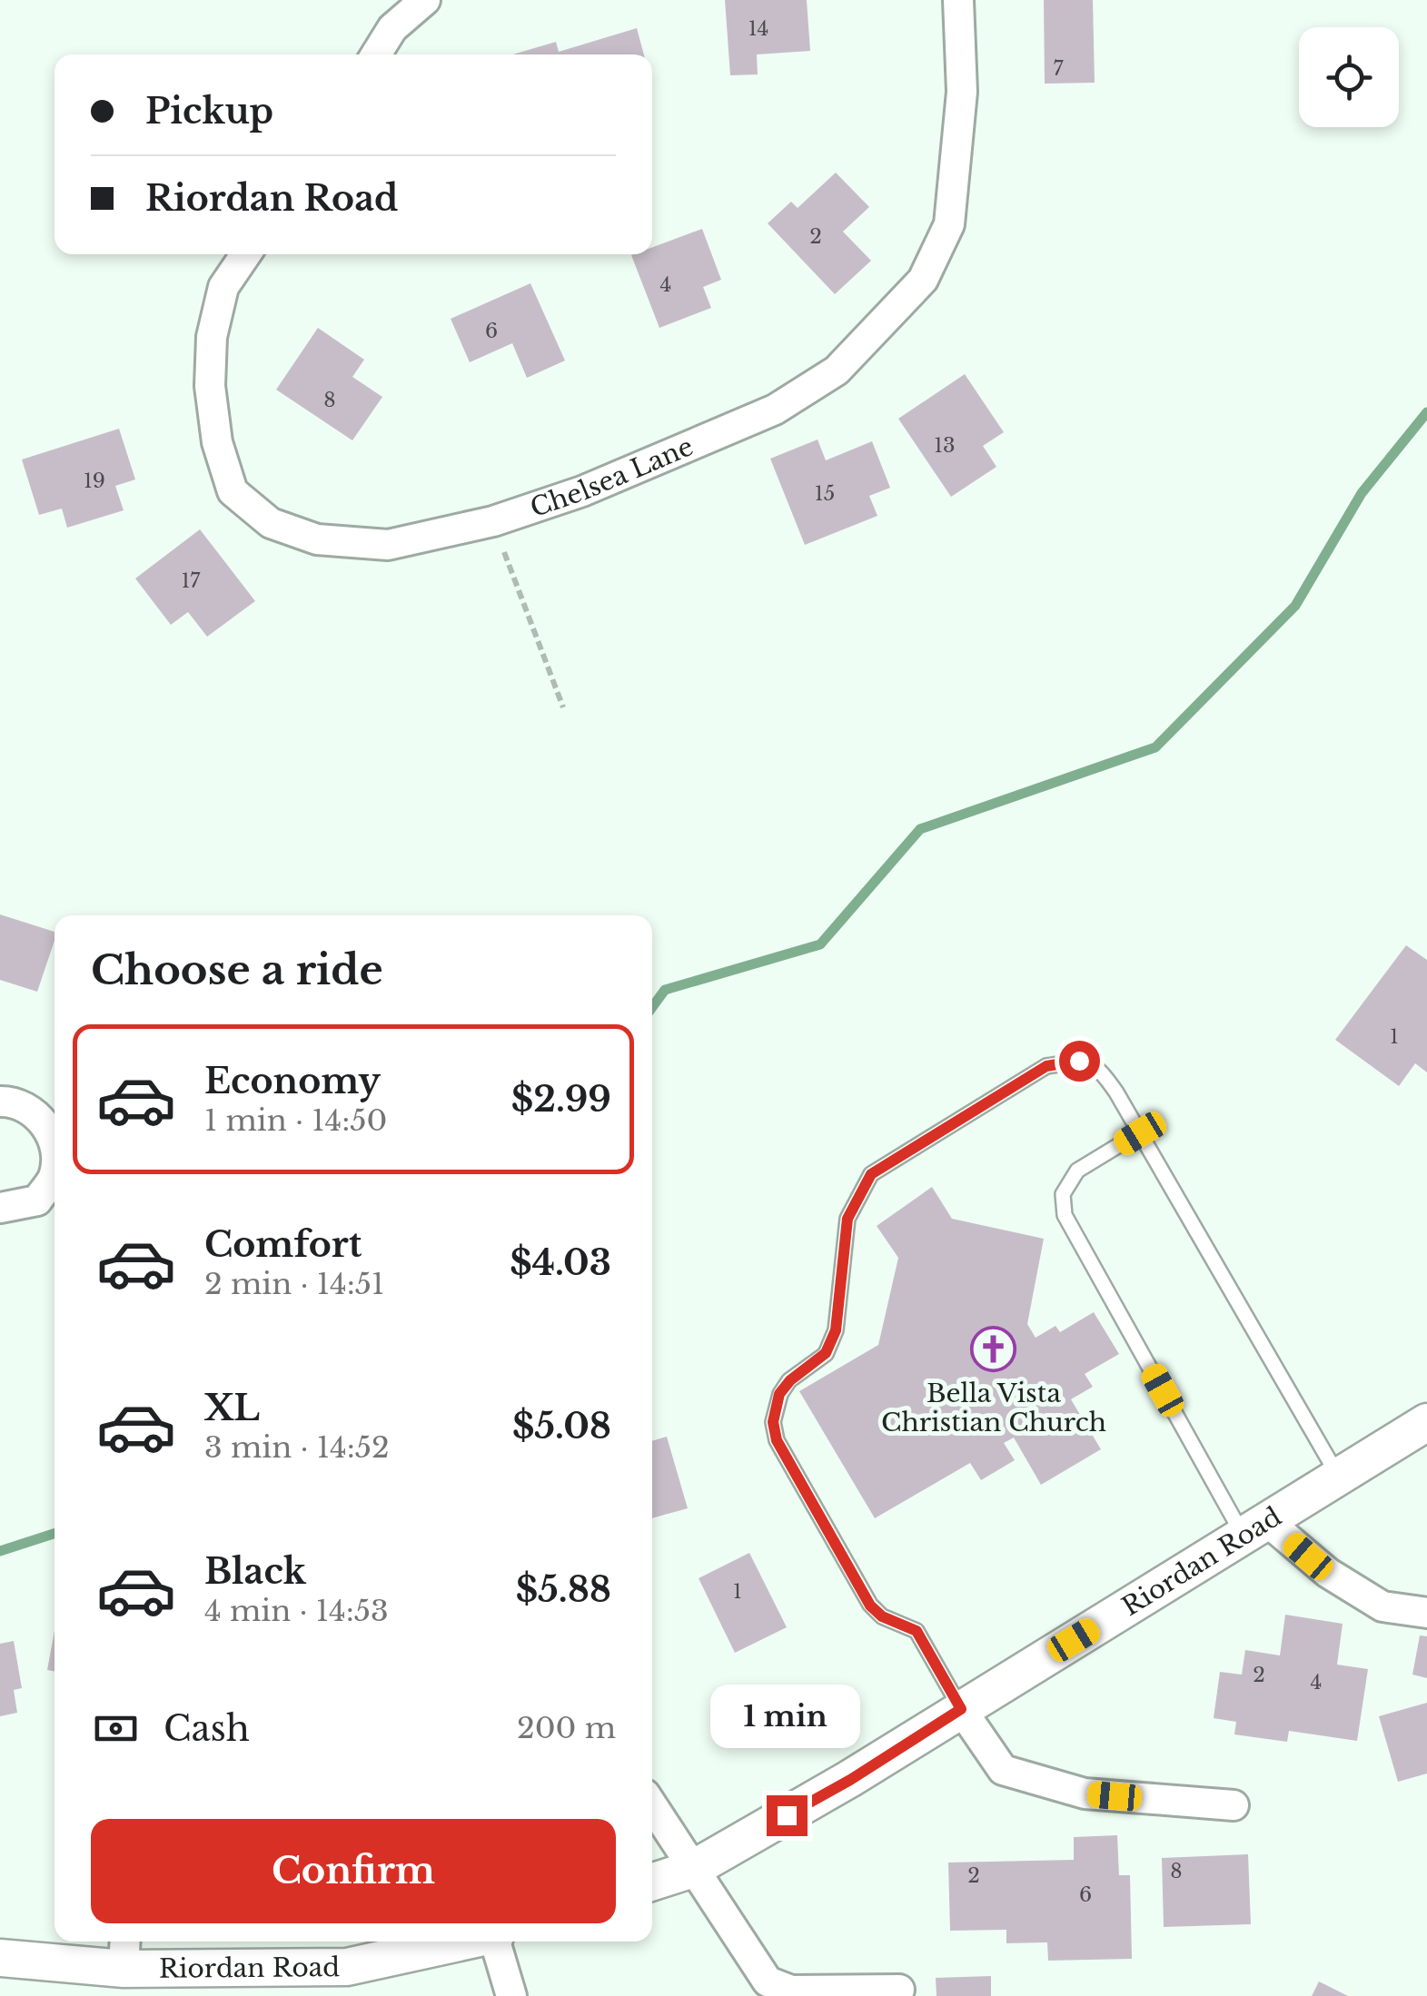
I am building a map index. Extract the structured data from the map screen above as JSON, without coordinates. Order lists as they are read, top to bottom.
{
  "streets": {
    "street": ["Chelsea Lane", "Riordan Road"]
  },
  "places": {
    "church": ["Bella Vista Christian Church"]
  },
  "house_numbers": [
    "14",
    "7",
    "2",
    "4",
    "6",
    "8",
    "13",
    "19",
    "15",
    "17",
    "1",
    "1",
    "2",
    "4",
    "8",
    "2",
    "6"
  ],
  "page": {
    "banner": ["Pickup", "Riordan Road"],
    "heading": "Choose a ride",
    "list": [
      {
        "name": "Economy",
        "note": "1 min · 14:50",
        "value": "$2.99"
      },
      {
        "name": "Comfort",
        "note": "2 min · 14:51",
        "value": "$4.03"
      },
      {
        "name": "XL",
        "note": "3 min · 14:52",
        "value": "$5.08"
      },
      {
        "name": "Black",
        "note": "4 min · 14:53",
        "value": "$5.88"
      }
    ],
    "pay": ["Cash", "200 m"],
    "bubble": "1 min",
    "buttons": "Confirm"
  }
}
